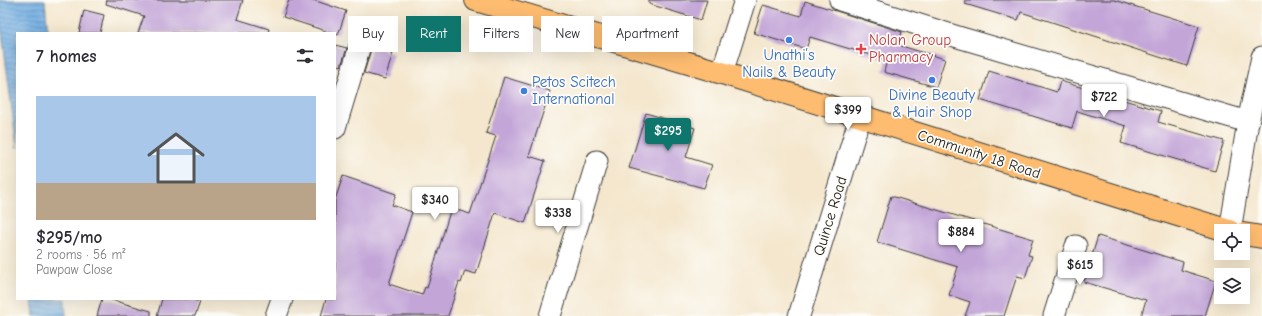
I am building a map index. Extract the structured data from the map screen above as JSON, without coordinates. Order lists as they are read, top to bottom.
{
  "streets": {
    "main road": ["Community 18 Road"],
    "street": ["Quince Road"]
  },
  "crossings": [
    ["Community 18 Road", "Quince Road"]
  ],
  "places": {
    "other": ["Unathi’s Nails & Beauty", "Divine Beauty & Hair Shop", "Petos Scitech International"],
    "health": ["Nolan Group Pharmacy"]
  },
  "page": {
    "chip": [
      "Buy",
      "Rent",
      "Filters",
      "New",
      "Apartment"
    ],
    "heading": "7 homes",
    "list": [
      {
        "name": "$295/mo",
        "note": "2 rooms · 56 m² · Pawpaw Close"
      }
    ],
    "price": [
      "$722",
      "$399",
      "$295",
      "$340",
      "$338",
      "$884",
      "$615"
    ]
  }
}
